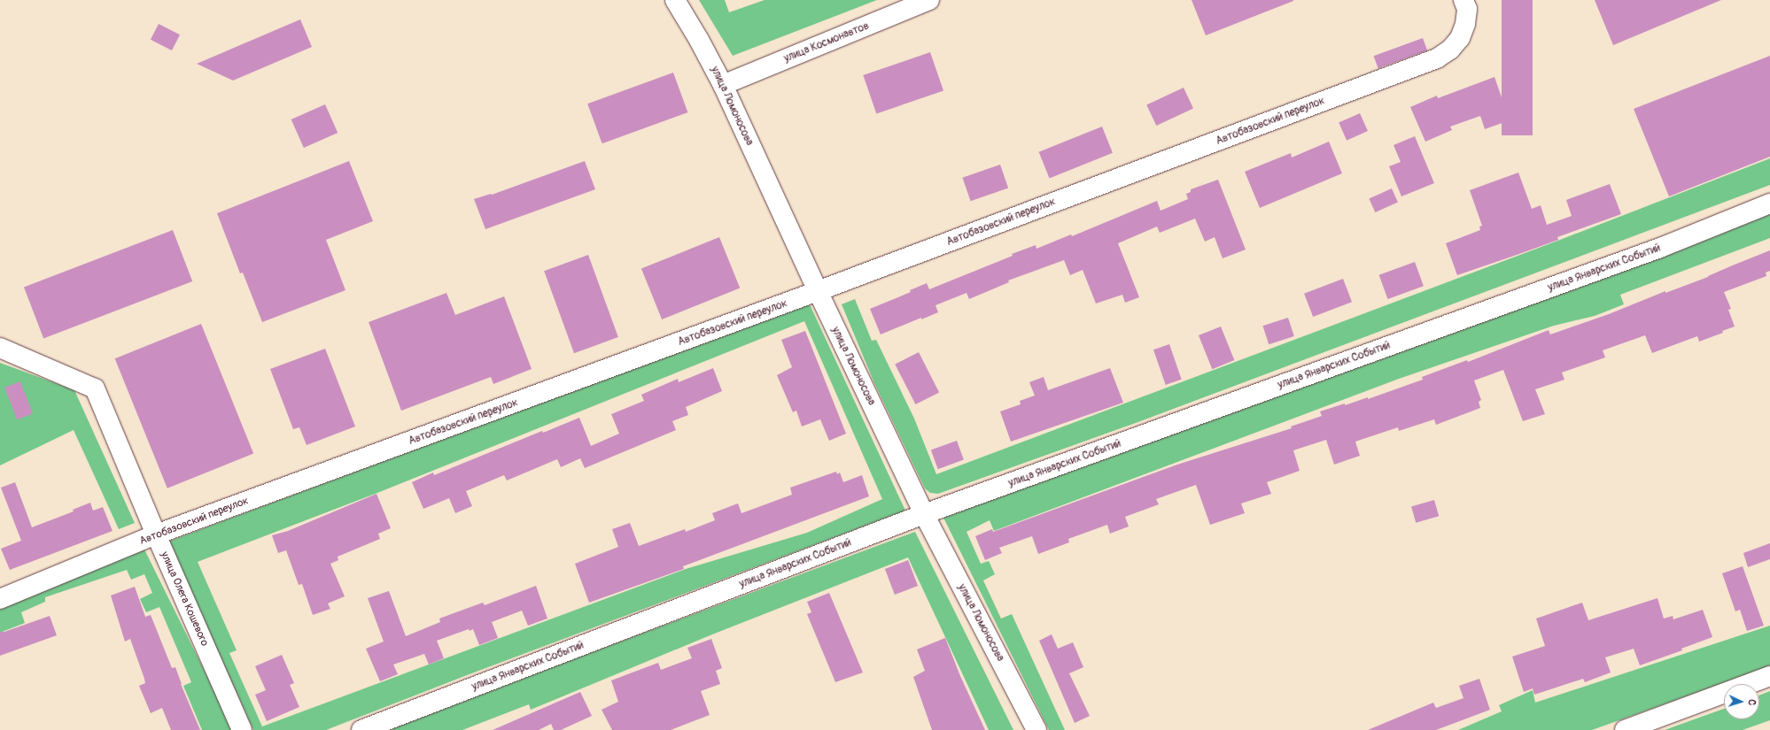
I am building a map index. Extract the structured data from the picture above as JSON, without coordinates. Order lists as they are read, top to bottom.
{
  "streets": {
    "street": [
      "улица Космонавтов",
      "улица Ломоносова",
      "Автобазовский переулок",
      "улица Январских Событий",
      "улица Олега Кошевого"
    ]
  },
  "crossings": [
    ["улица Космонавтов", "улица Ломоносова"],
    ["улица Ломоносова", "Автобазовский переулок"],
    ["улица Ломоносова", "улица Январских Событий"],
    ["Автобазовский переулок", "улица Олега Кошевого"]
  ],
  "north": "right"
}
